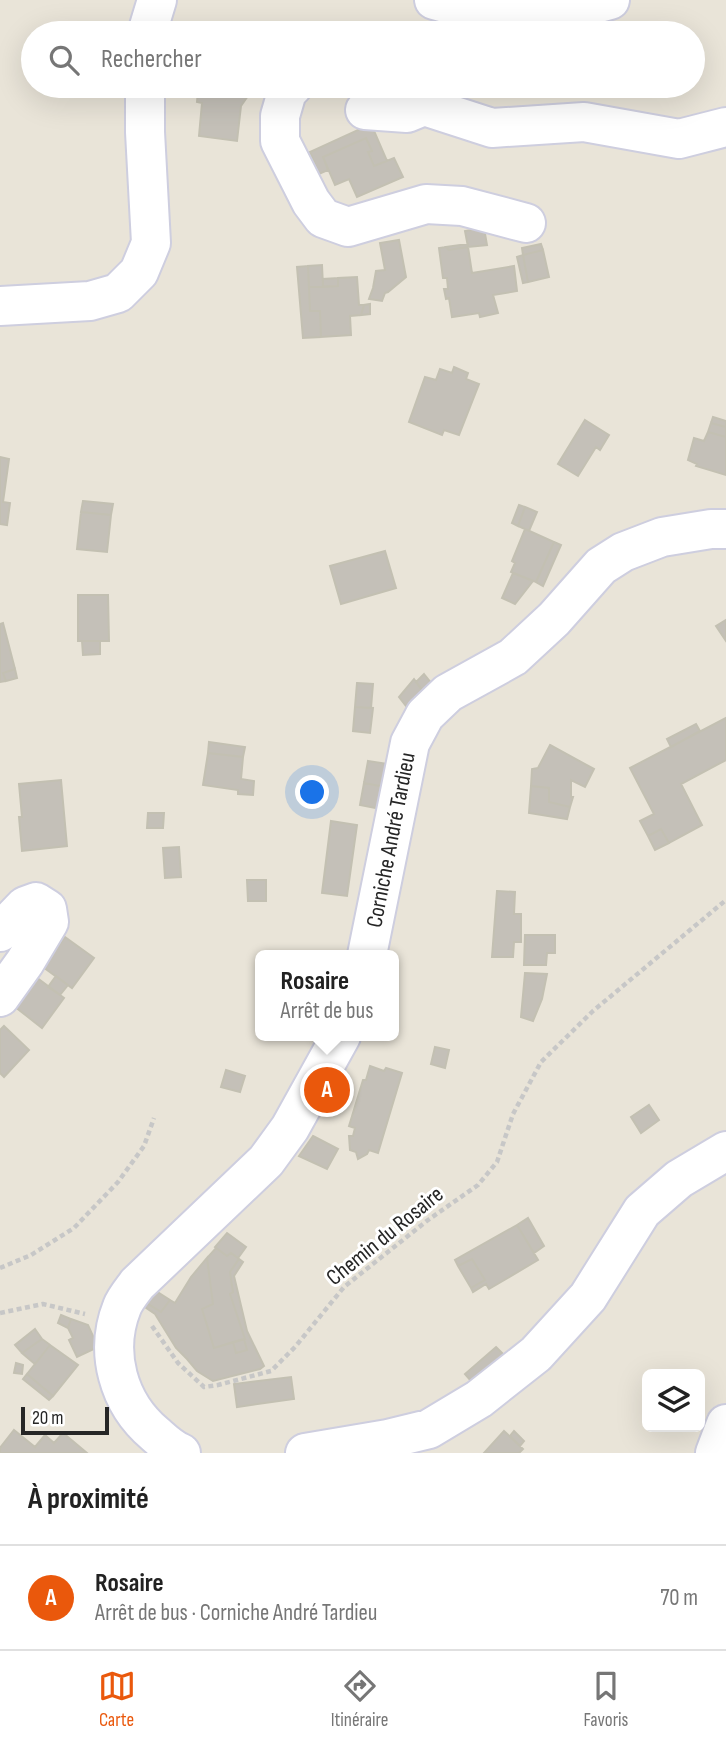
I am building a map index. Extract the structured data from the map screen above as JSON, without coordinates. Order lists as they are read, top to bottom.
{
  "streets": {
    "street": ["Corniche André Tardieu"],
    "path": ["Chemin du Rosaire"]
  },
  "scale_bar": "20 m",
  "page": {
    "search": "Rechercher",
    "popup": ["Rosaire", "Arrêt de bus"],
    "pins": "A",
    "scale": "20 m",
    "heading": "À proximité",
    "list": [
      {
        "mark": "A",
        "name": "Rosaire",
        "note": "Arrêt de bus · Corniche André Tardieu",
        "value": "70 m"
      }
    ],
    "nav": ["Carte", "Itinéraire", "Favoris"]
  }
}
